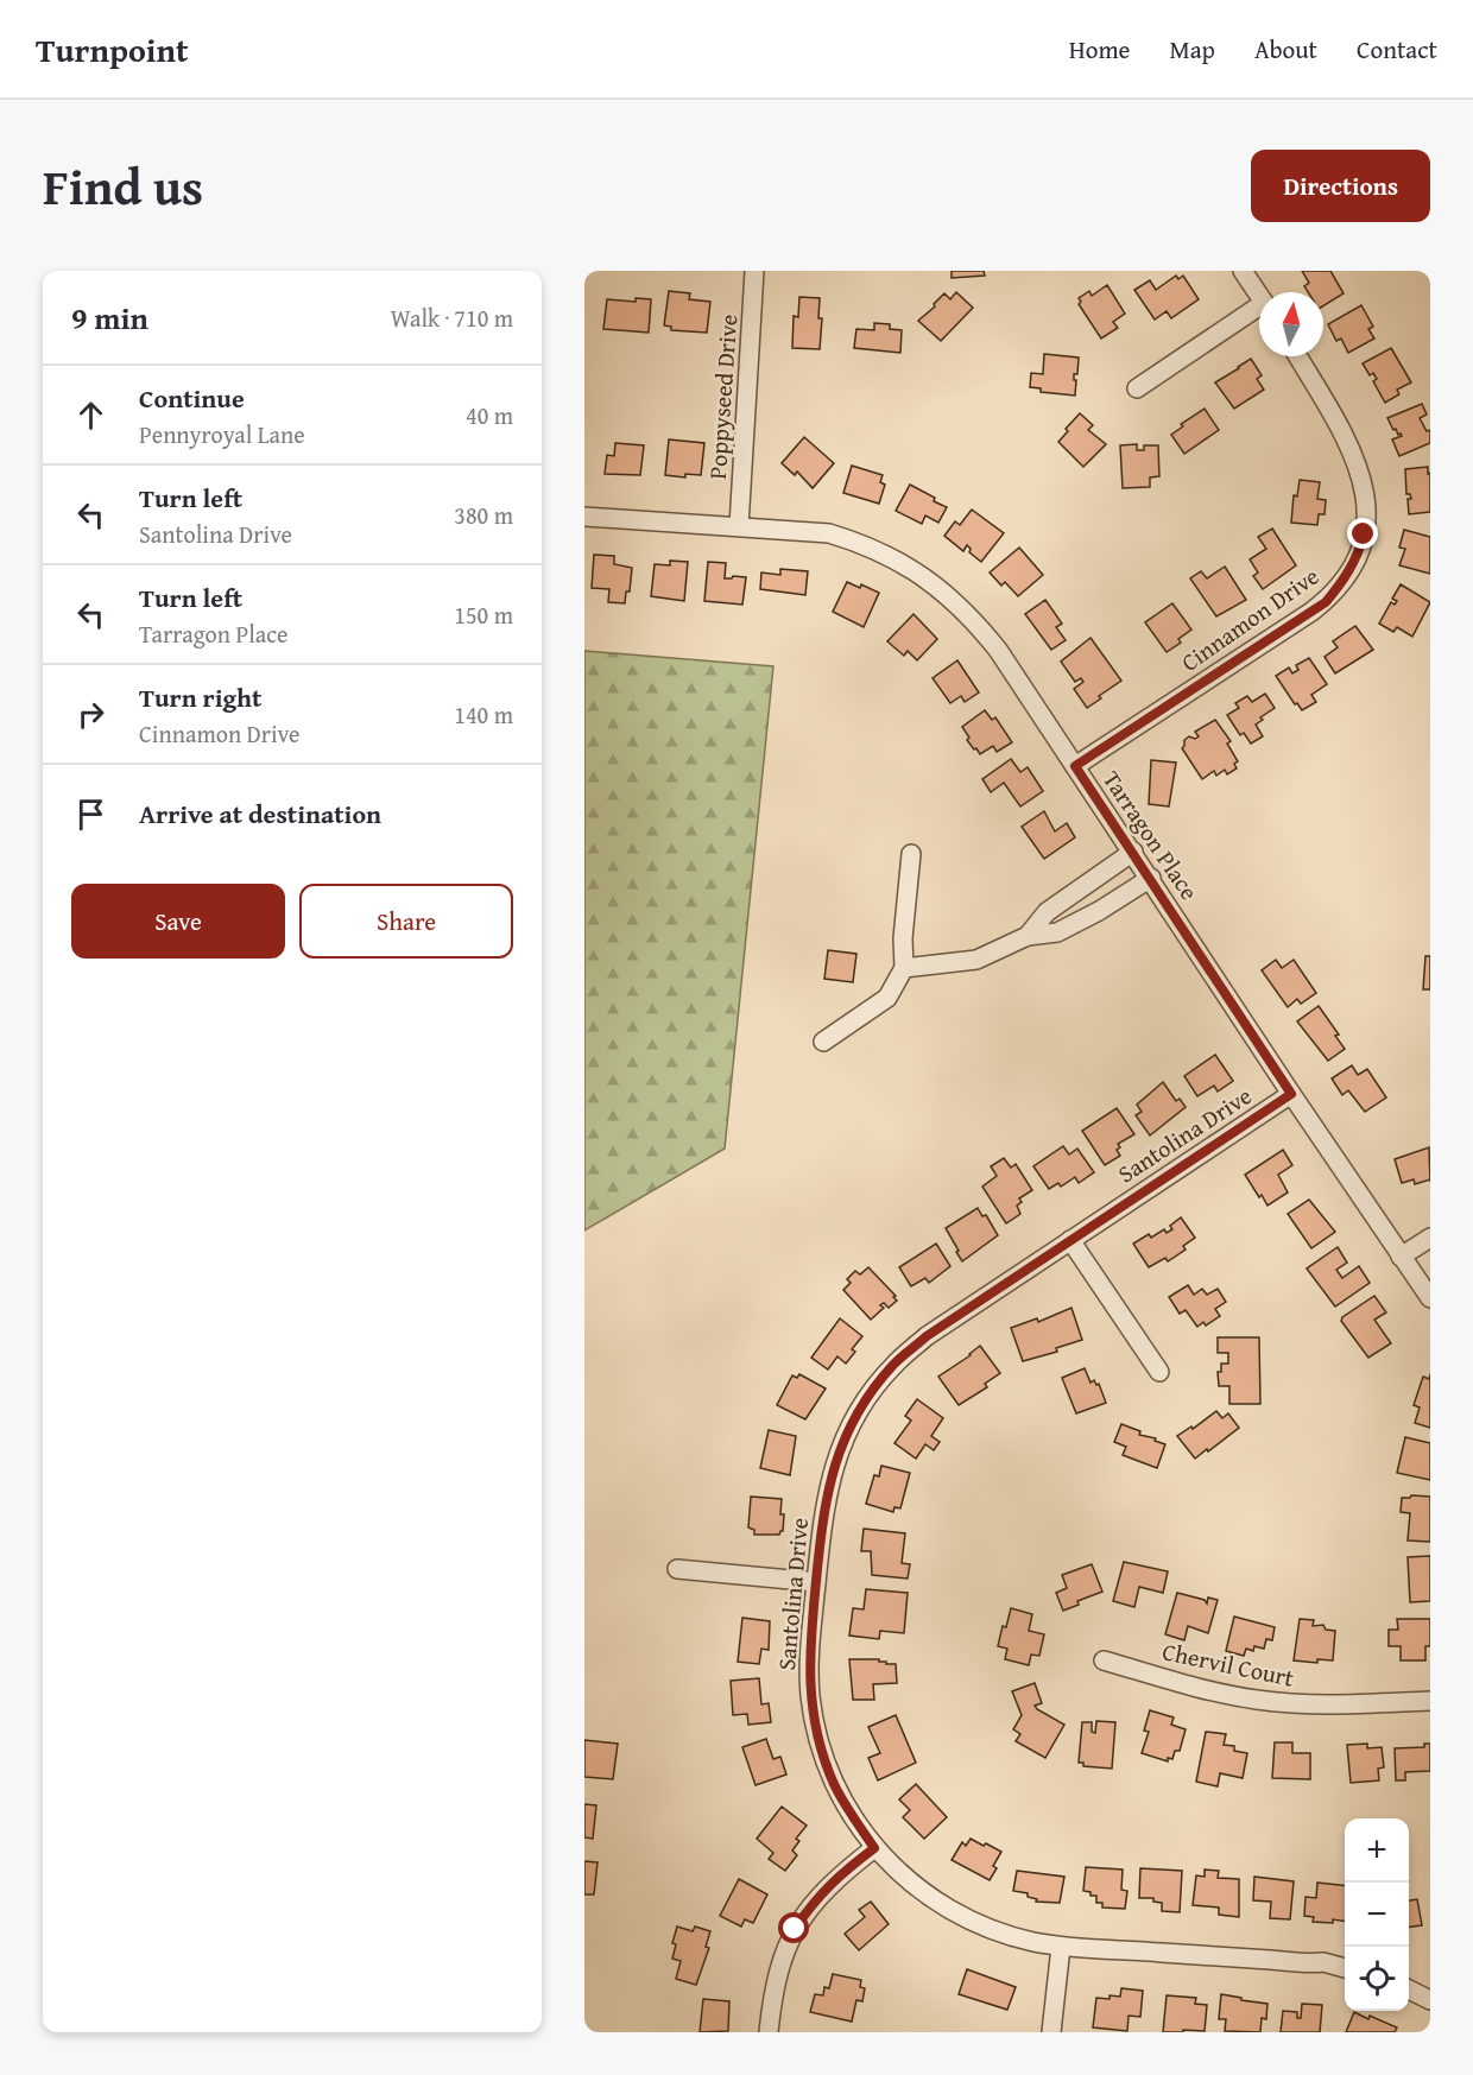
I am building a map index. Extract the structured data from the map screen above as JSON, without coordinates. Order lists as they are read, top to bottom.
{
  "streets": {
    "street": [
      "Poppyseed Drive",
      "Cinnamon Drive",
      "Tarragon Place",
      "Santolina Drive",
      "Chervil Court"
    ]
  },
  "crossings": [
    ["Poppyseed Drive", "Tarragon Place"],
    ["Cinnamon Drive", "Tarragon Place"],
    ["Tarragon Place", "Santolina Drive"]
  ],
  "north": "top",
  "page": {
    "header": "Turnpoint",
    "nav": [
      "Home",
      "Map",
      "About",
      "Contact"
    ],
    "title": "Find us",
    "buttons": [
      "Directions",
      ["Save", "Share"]
    ],
    "heading": ["9 min", "Walk · 710 m"],
    "list": [
      ["Continue", "Pennyroyal Lane", "40 m"],
      ["Turn left", "Santolina Drive", "380 m"],
      ["Turn left", "Tarragon Place", "150 m"],
      ["Turn right", "Cinnamon Drive", "140 m"],
      "Arrive at destination"
    ],
    "map_buttons": ["+", "−"]
  }
}
